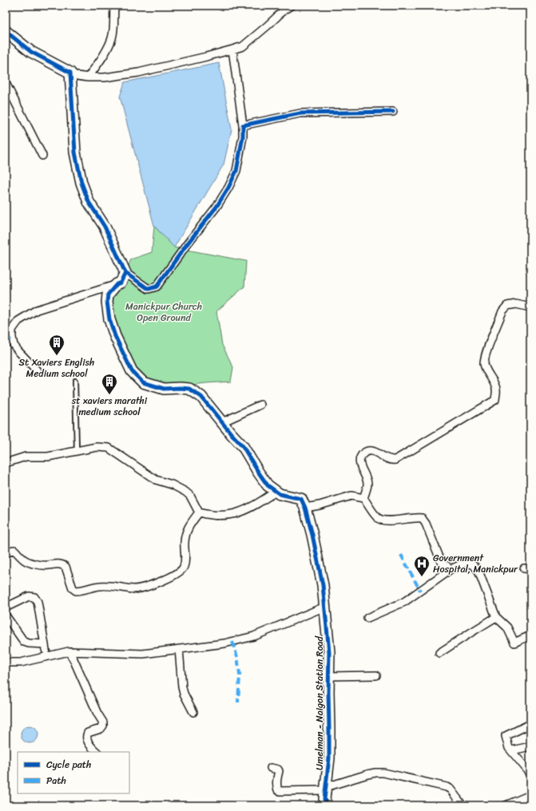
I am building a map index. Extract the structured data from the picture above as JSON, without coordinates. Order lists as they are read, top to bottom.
{
  "streets": {
    "street": ["Umelman - Naigon Station Road"]
  },
  "parks": ["Manickpur Church Open Ground"],
  "places": {
    "building": ["St Xaviers English Medium school", "st xaviers marathi medium school"],
    "hospital": ["Government Hospital, Manickpur"]
  },
  "legend": ["Cycle path", "Path"]
}
